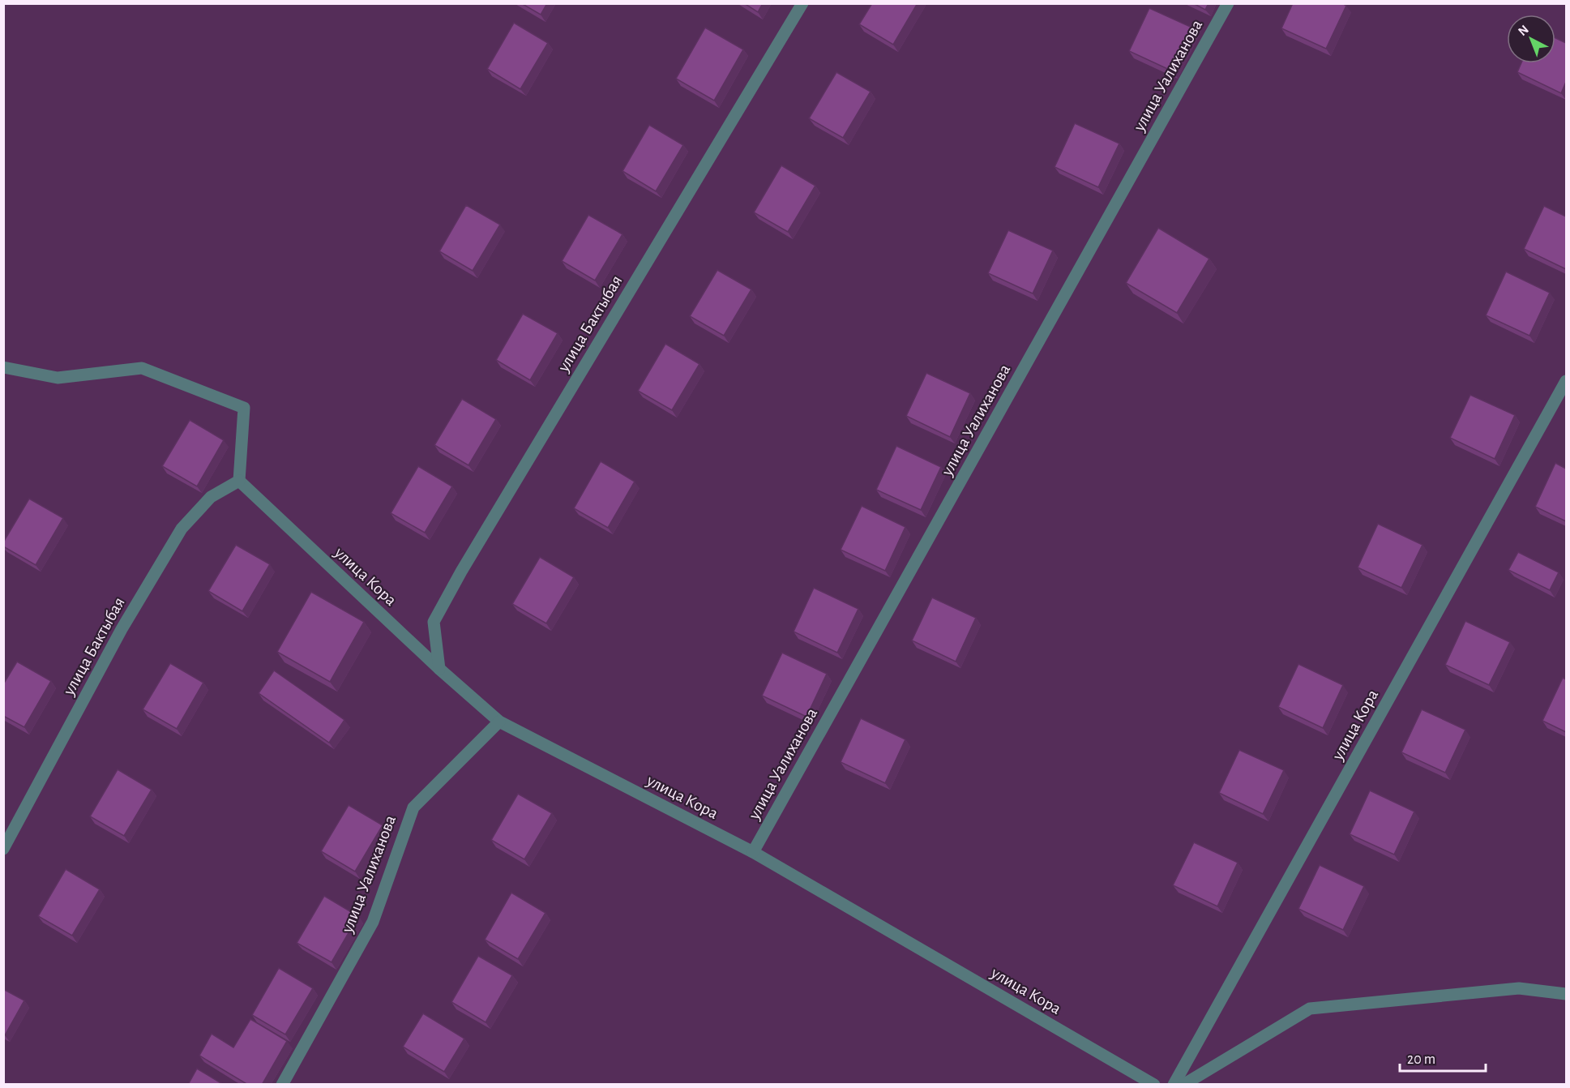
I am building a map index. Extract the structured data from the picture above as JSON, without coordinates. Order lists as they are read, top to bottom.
{
  "streets": {
    "street": ["улица Уалиханова", "улица Бактыбая", "улица Кора"]
  },
  "crossings": [
    ["улица Уалиханова", "улица Кора"],
    ["улица Бактыбая", "улица Кора"]
  ],
  "scale_bar": "20 m",
  "north": "top left"
}
